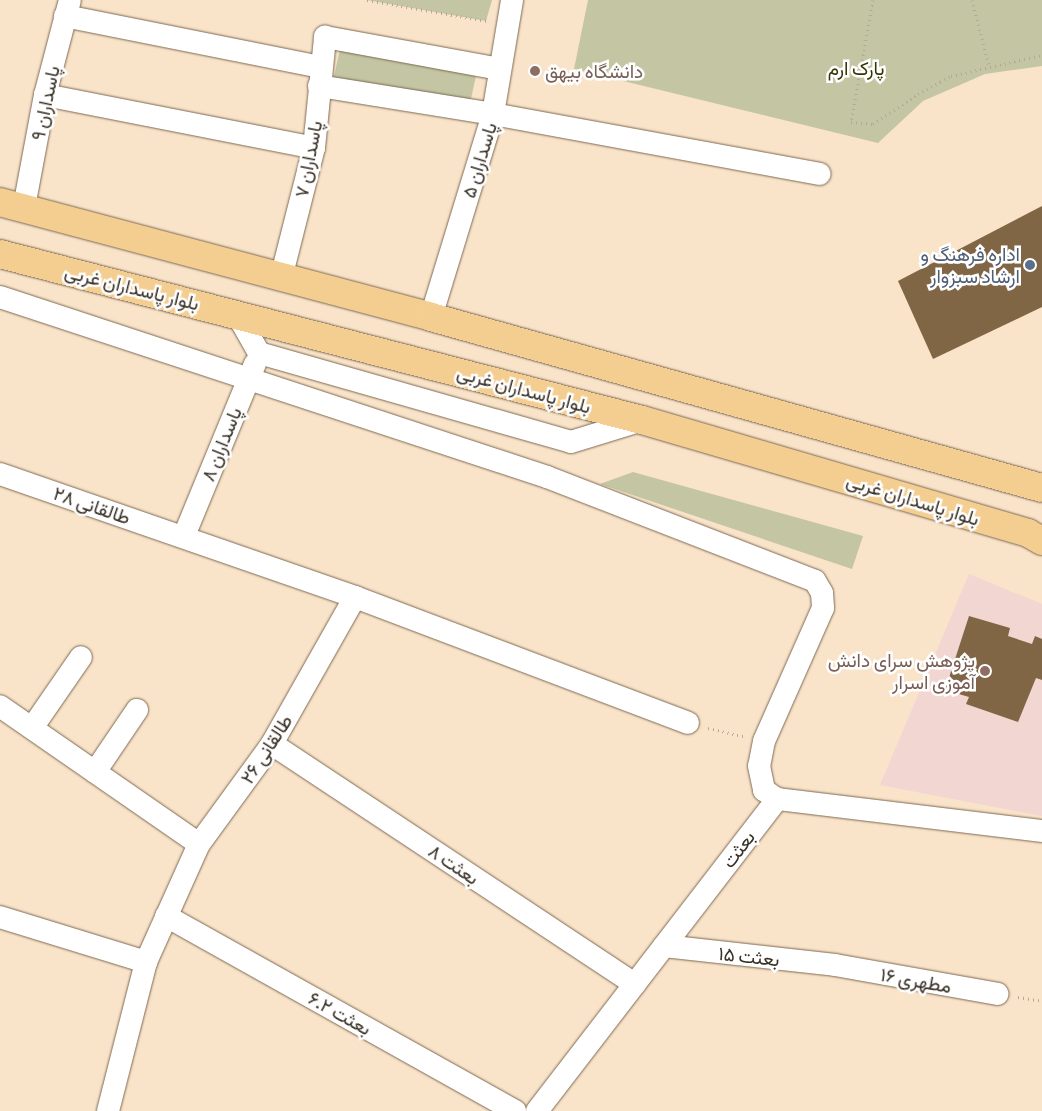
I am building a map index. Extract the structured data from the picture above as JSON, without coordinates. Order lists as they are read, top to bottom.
{
  "streets": {
    "main road": ["بلوار پاسداران غربی"],
    "street": [
      "پاسداران ۹",
      "پاسداران ۷",
      "پاسداران ۵",
      "پاسداران ۸",
      "طالقانی ۲۸",
      "طالقانی ۲۶",
      "بعثت",
      "بعثت ۸",
      "بعثت ۱۵",
      "مطهری ۱۶",
      "بعثت ۶.۲"
    ]
  },
  "crossings": [
    ["پاسداران ۷", "پاسداران ۵"],
    ["پاسداران ۸", "طالقانی ۲۸"],
    ["طالقانی ۲۶", "بعثت ۸"],
    ["طالقانی ۲۶", "بعثت ۶.۲"],
    ["بعثت", "بعثت ۸"],
    ["بعثت", "بعثت ۱۵"],
    ["بعثت ۱۵", "مطهری ۱۶"]
  ],
  "parks": ["پارک ارم"],
  "places": ["دانشگاه بیهق", "اداره فرهنگ و ارشاد سبزوار", "پژوهش سرای دانش آموزی اسرار"]
}
